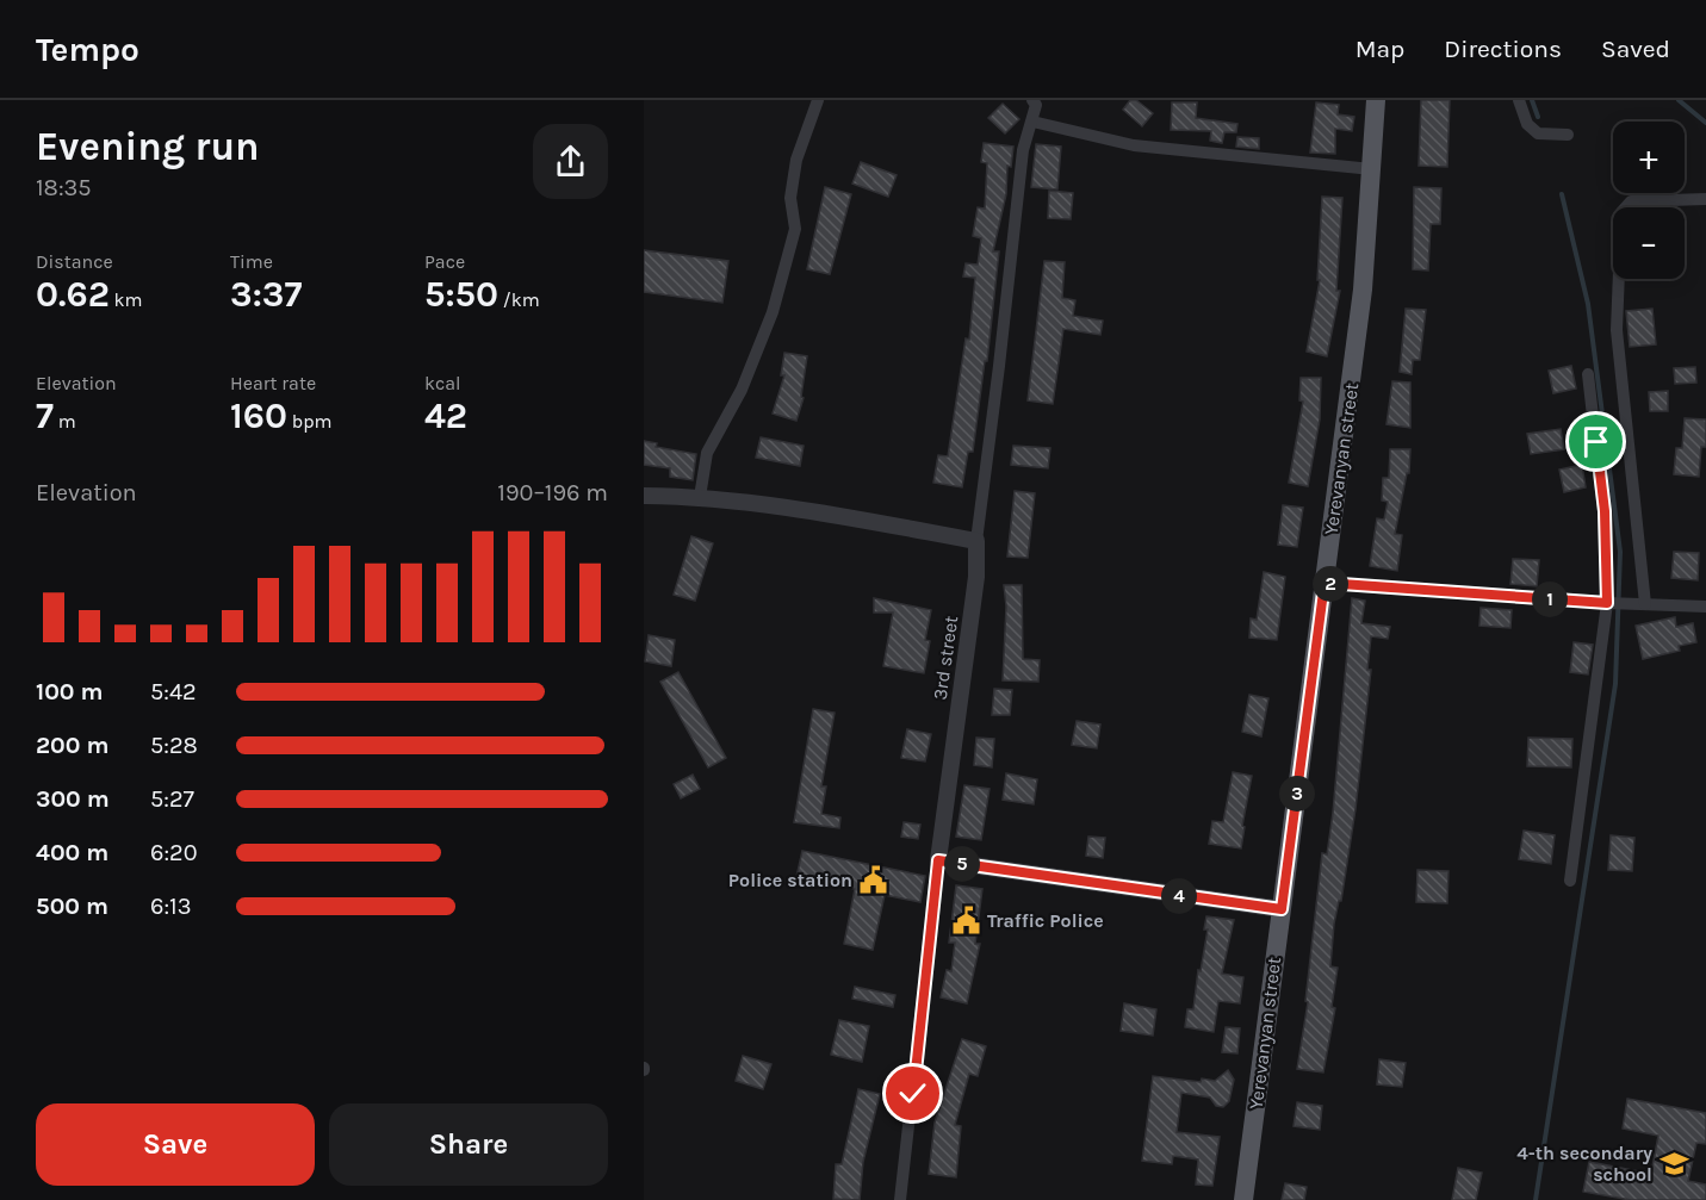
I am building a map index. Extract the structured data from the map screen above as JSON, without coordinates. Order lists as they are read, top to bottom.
{
  "streets": {
    "main road": ["Yerevanyan street"],
    "street": ["3rd street"]
  },
  "places": {
    "public building": ["Police station", "Traffic Police"],
    "school or university": ["4-th secondary school"]
  },
  "page": {
    "header": "Tempo",
    "nav": ["Map", "Directions", "Saved"],
    "heading": ["Evening run", "18:35"],
    "map_buttons": ["+", "−"],
    "stats": [
      ["Distance", "0.62 km"],
      ["Time", "3:37"],
      ["Pace", "5:50 /km"],
      ["Elevation", "7 m"],
      ["Heart rate", "160 bpm"],
      ["kcal", "42"]
    ],
    "chart": ["Elevation", "190–196 m"],
    "pins": [
      "2",
      "1",
      "3",
      "5",
      "4"
    ],
    "list": [
      {
        "name": "100 m",
        "note": "5:42"
      },
      {
        "name": "200 m",
        "note": "5:28"
      },
      {
        "name": "300 m",
        "note": "5:27"
      },
      {
        "name": "400 m",
        "note": "6:20"
      },
      {
        "name": "500 m",
        "note": "6:13"
      }
    ],
    "buttons": ["Save", "Share"]
  }
}
